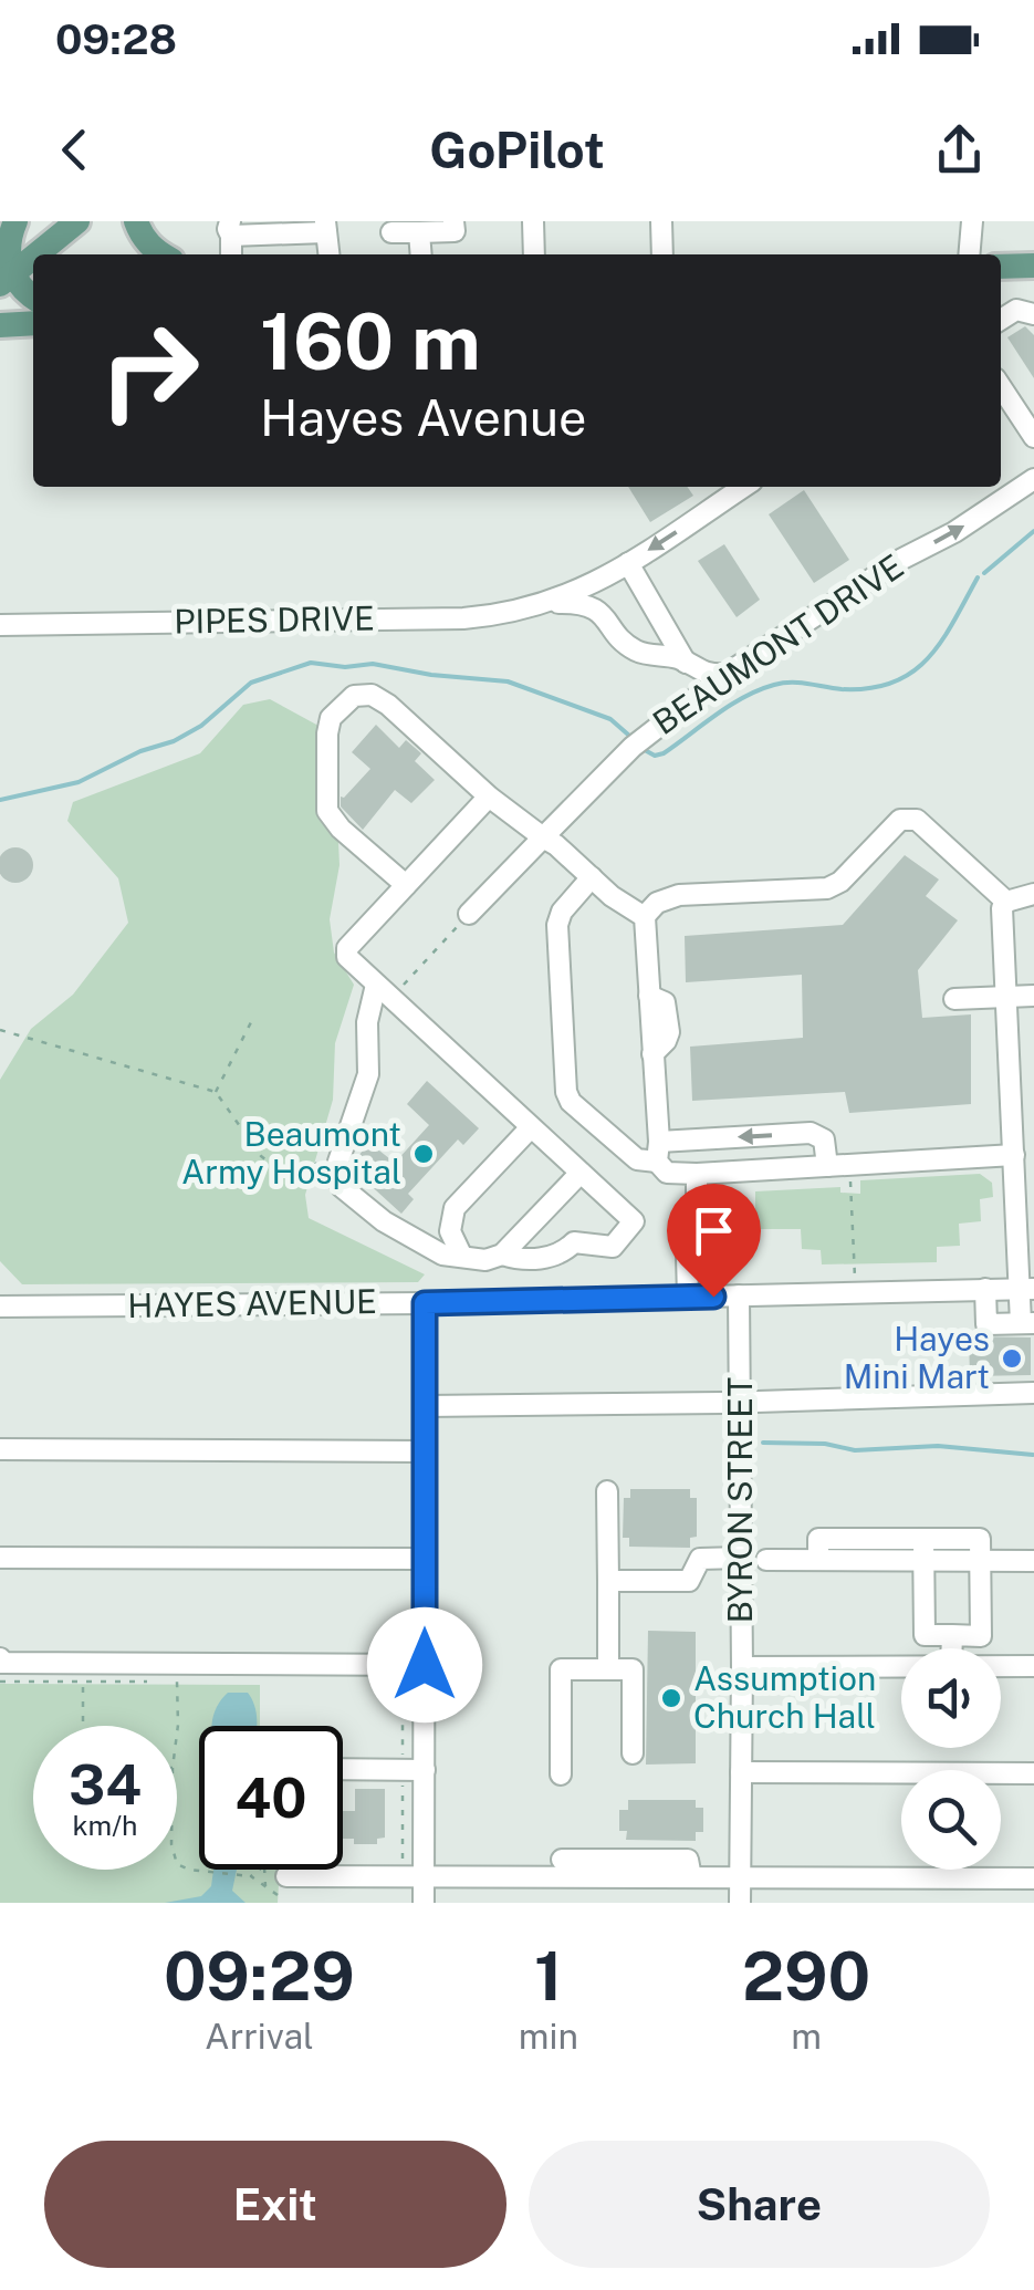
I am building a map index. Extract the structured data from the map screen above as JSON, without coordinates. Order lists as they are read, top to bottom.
{
  "streets": {
    "street": [
      "PIPES DRIVE",
      "BEAUMONT DRIVE",
      "HAYES AVENUE",
      "BYRON STREET"
    ]
  },
  "crossings": [
    ["PIPES DRIVE", "BEAUMONT DRIVE"],
    ["HAYES AVENUE", "BYRON STREET"]
  ],
  "one_way": ["BEAUMONT DRIVE"],
  "places": ["Beaumont Army Hospital", "Hayes Mini Mart", "Assumption Church Hall"],
  "page": {
    "status": "09:28",
    "header": "GoPilot",
    "turn": ["160 m", "Hayes Avenue"],
    "speed": "34 km/h",
    "limit": "40",
    "eta": [
      "09:29",
      "Arrival",
      "1",
      "min",
      "290",
      "m"
    ],
    "buttons": ["Exit", "Share"]
  }
}
